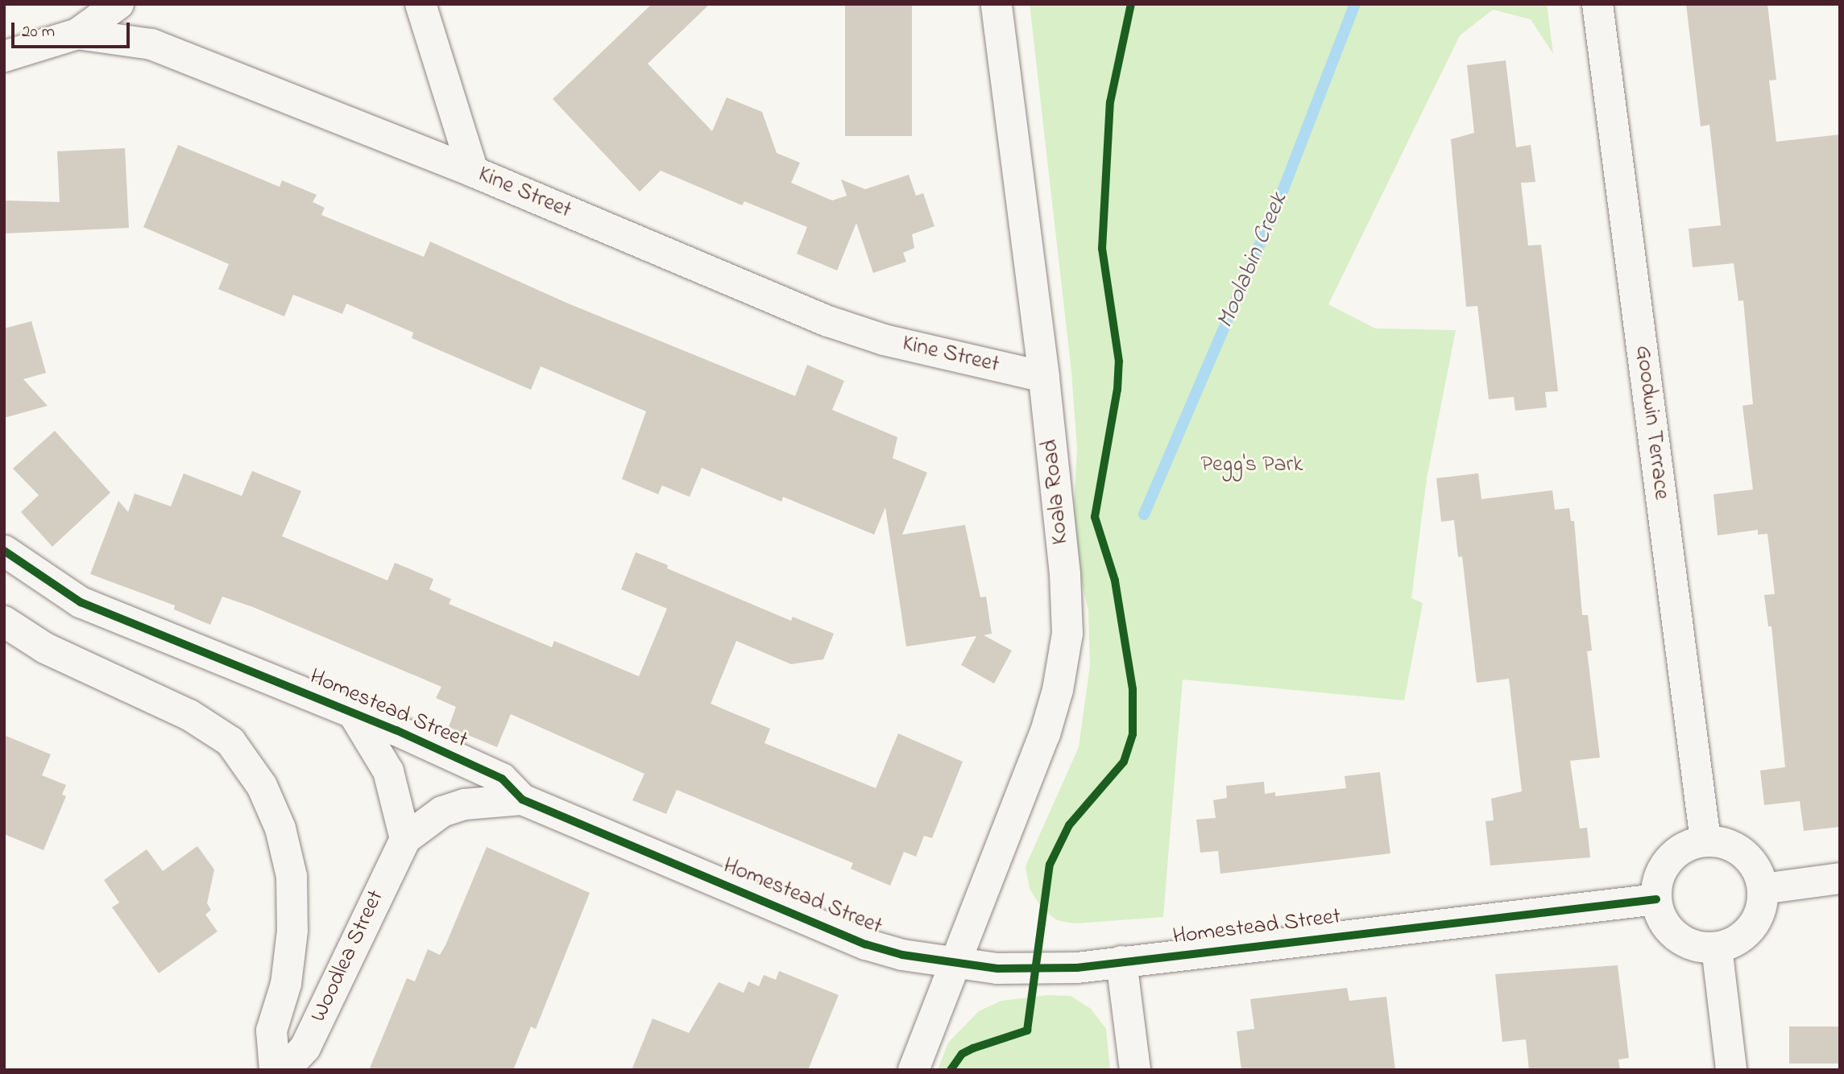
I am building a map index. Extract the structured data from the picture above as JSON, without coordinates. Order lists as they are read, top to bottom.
{
  "streets": {
    "street": [
      "Kine Street",
      "Goodwin Terrace",
      "Koala Road",
      "Homestead Street",
      "Woodlea Street"
    ]
  },
  "crossings": [
    ["Kine Street", "Koala Road"],
    ["Goodwin Terrace", "Homestead Street"],
    ["Koala Road", "Homestead Street"],
    ["Homestead Street", "Woodlea Street"]
  ],
  "water": ["Moolabin Creek"],
  "parks": ["Pegg's Park"],
  "scale_bar": "20 m"
}
